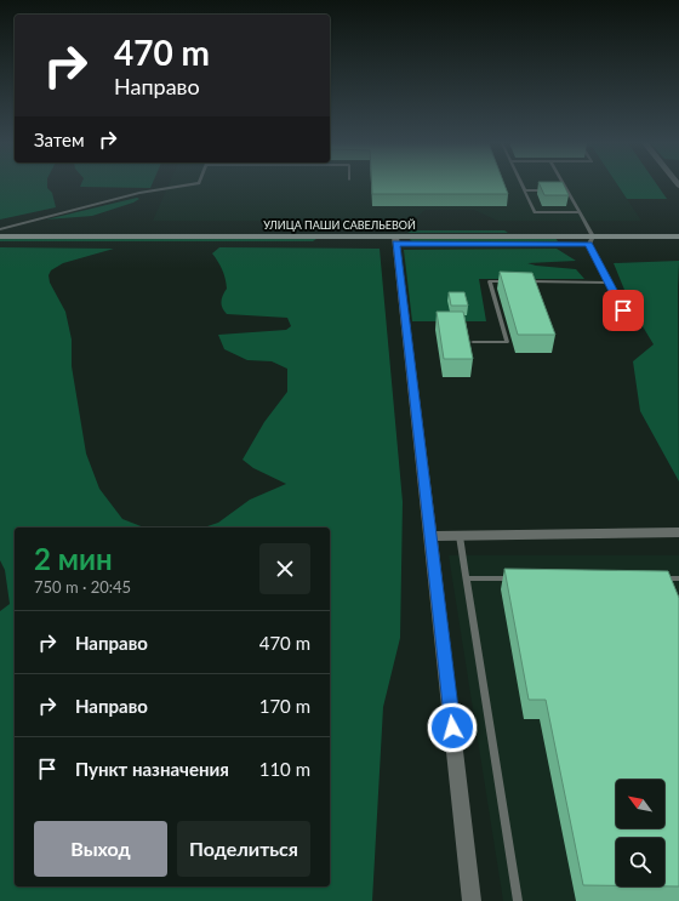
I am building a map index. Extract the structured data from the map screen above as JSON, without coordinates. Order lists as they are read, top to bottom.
{
  "streets": {
    "street": ["УЛИЦА ПАШИ САВЕЛЬЕВОЙ"]
  },
  "north": "top left",
  "page": {
    "turn": ["470 m", "Направо"],
    "then": "Затем",
    "heading": ["2 мин", "750 m · 20:45"],
    "list": [
      {
        "name": "Направо",
        "value": "470 m"
      },
      {
        "name": "Направо",
        "value": "170 m"
      },
      {
        "name": "Пункт назначения",
        "value": "110 m"
      }
    ],
    "buttons": ["Выход", "Поделиться"]
  }
}
